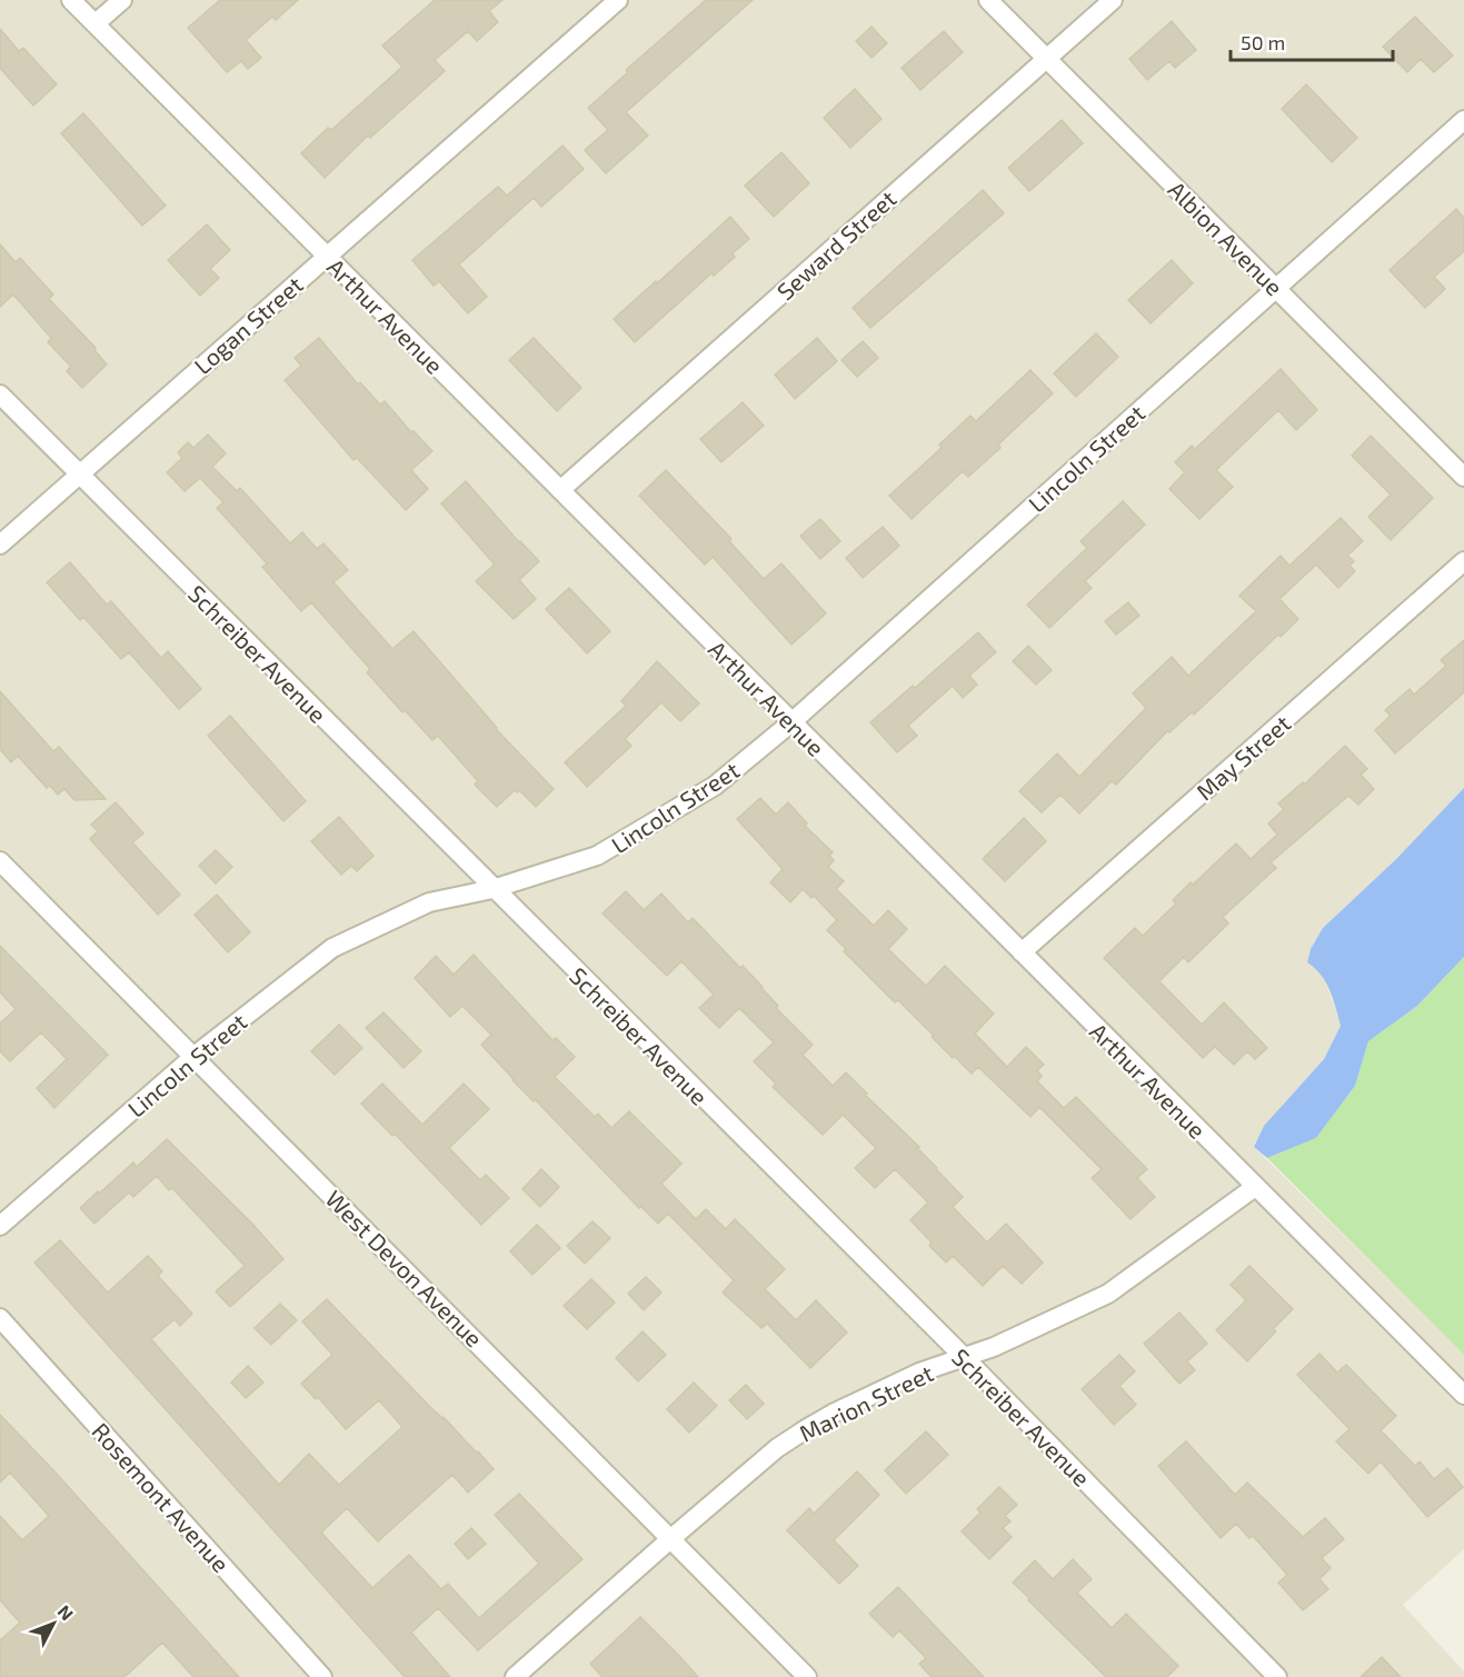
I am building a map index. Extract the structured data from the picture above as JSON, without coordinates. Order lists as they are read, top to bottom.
{
  "streets": {
    "street": [
      "Albion Avenue",
      "Seward Street",
      "Arthur Avenue",
      "Logan Street",
      "Lincoln Street",
      "Schreiber Avenue",
      "May Street",
      "West Devon Avenue",
      "Marion Street",
      "Rosemont Avenue"
    ]
  },
  "crossings": [
    ["Albion Avenue", "Seward Street"],
    ["Albion Avenue", "Lincoln Street"],
    ["Seward Street", "Arthur Avenue"],
    ["Arthur Avenue", "Logan Street"],
    ["Arthur Avenue", "Lincoln Street"],
    ["Arthur Avenue", "May Street"],
    ["Arthur Avenue", "Marion Street"],
    ["Logan Street", "Schreiber Avenue"],
    ["Lincoln Street", "Schreiber Avenue"],
    ["Lincoln Street", "West Devon Avenue"],
    ["Schreiber Avenue", "Marion Street"],
    ["West Devon Avenue", "Marion Street"]
  ],
  "scale_bar": "50 m",
  "north": "top right"
}
